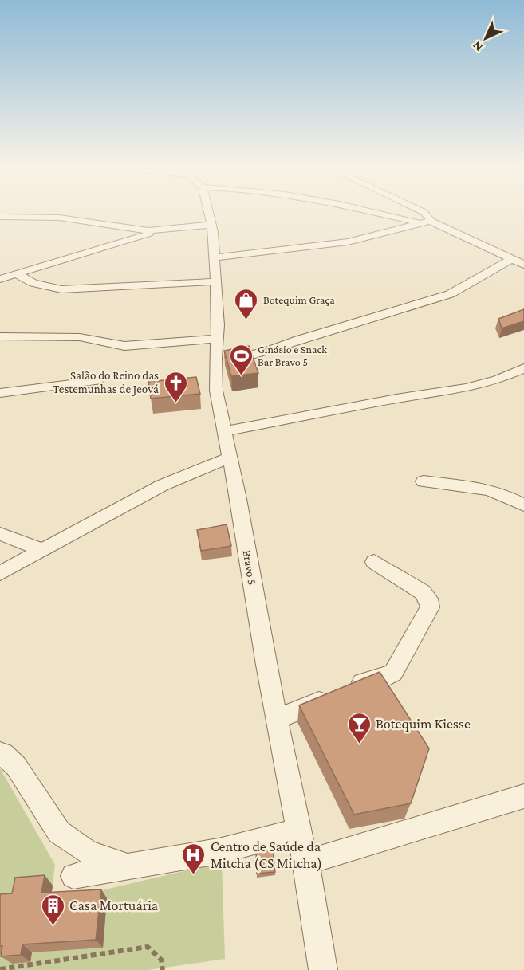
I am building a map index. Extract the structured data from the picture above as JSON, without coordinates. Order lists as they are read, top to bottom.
{
  "streets": {
    "street": ["Bravo 5"]
  },
  "places": {
    "shop": ["Botequim Graça"],
    "sports": ["Ginásio e Snack Bar Bravo 5"],
    "church": ["Salão do Reino das Testemunhas de Jeová"],
    "bar": ["Botequim Kiesse"],
    "hospital": ["Centro de Saúde da Mitcha (CS Mitcha)"],
    "building": ["Casa Mortuária"]
  },
  "north": "bottom left"
}
